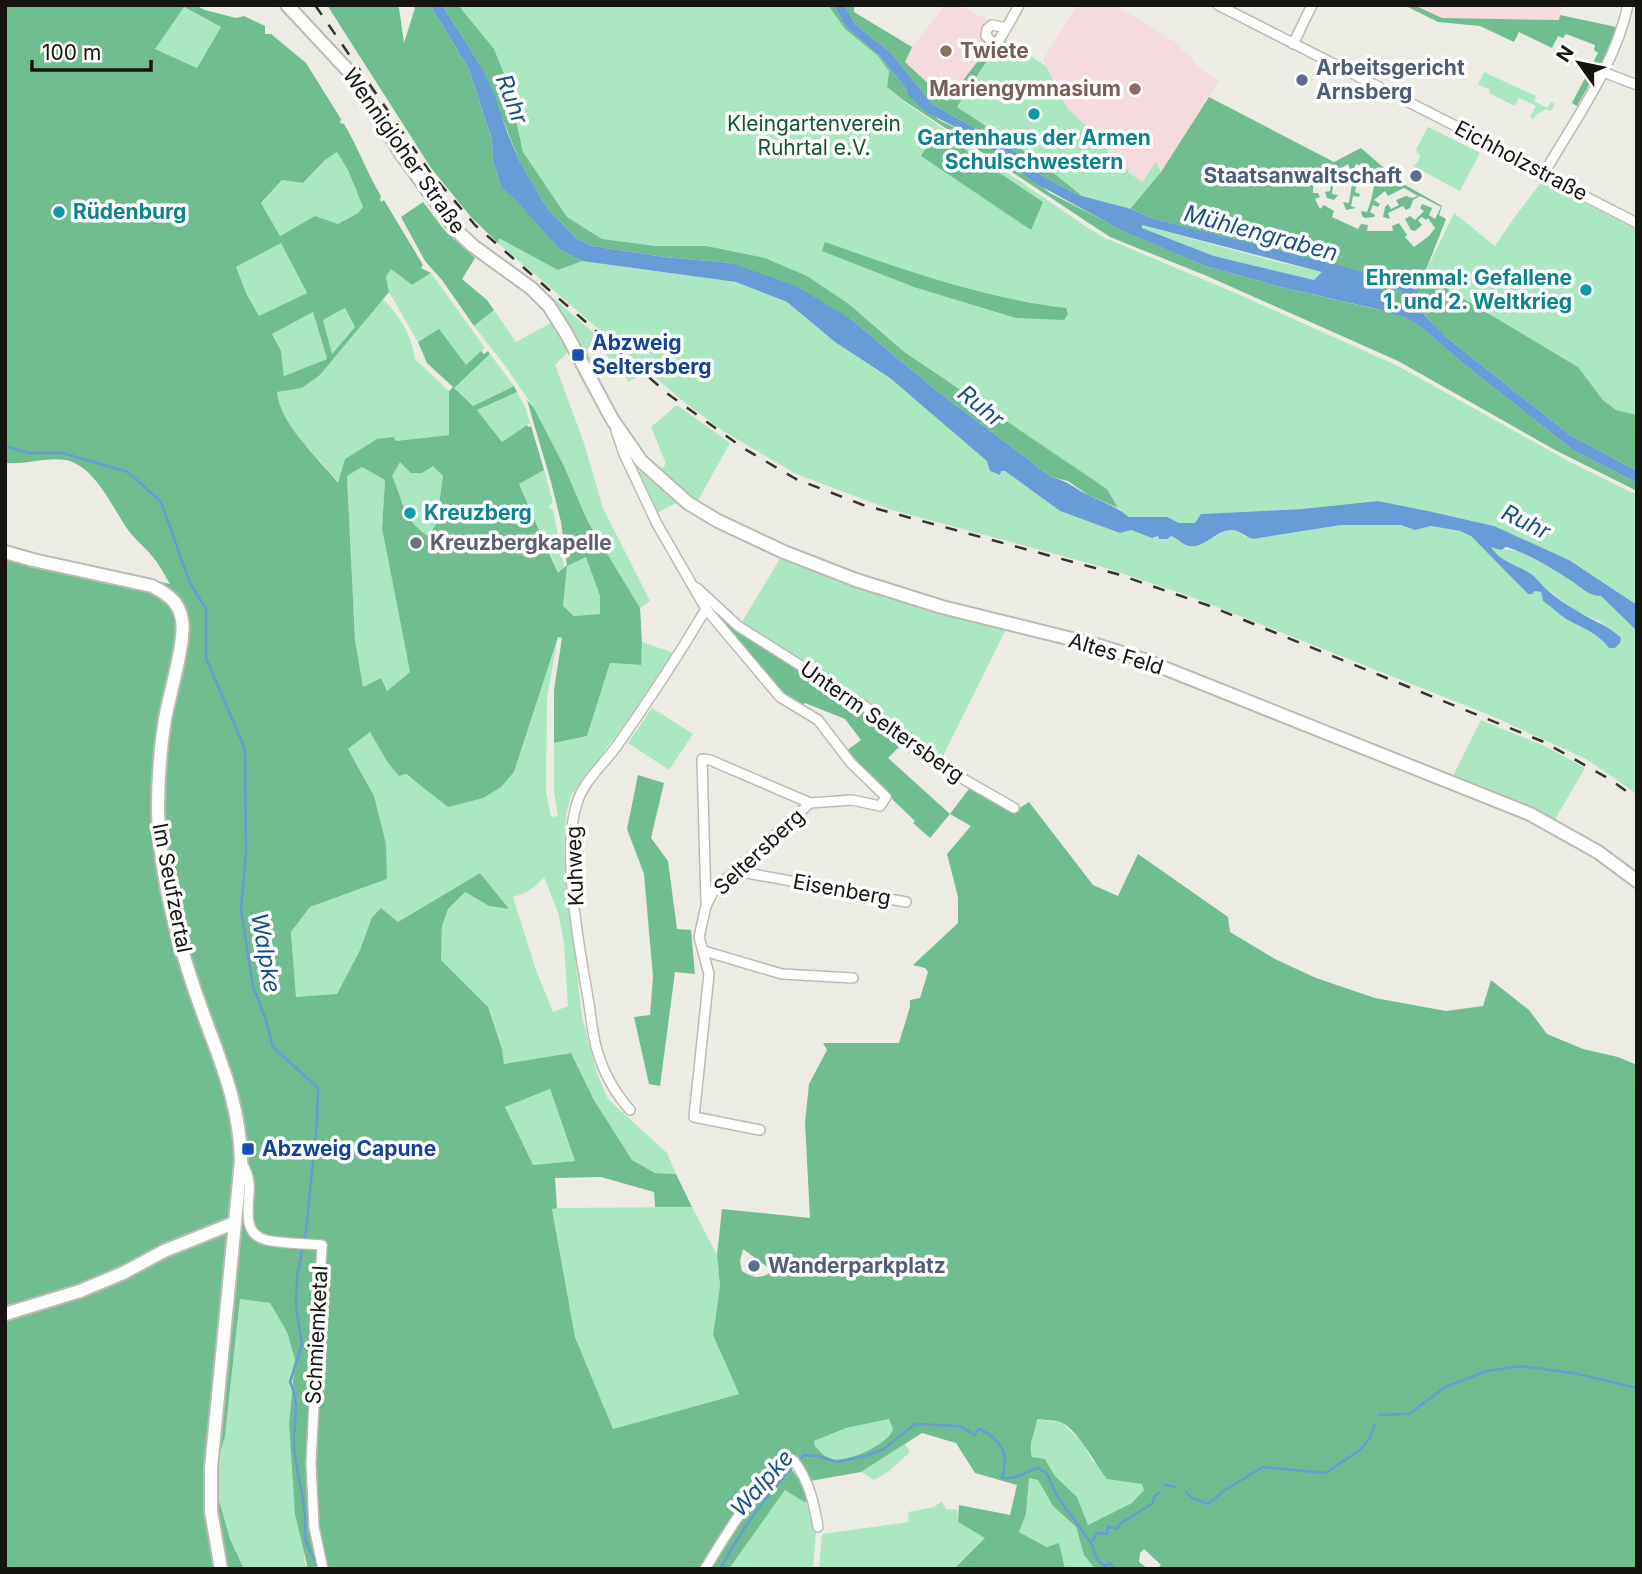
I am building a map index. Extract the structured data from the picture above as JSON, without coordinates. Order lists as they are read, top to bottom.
{
  "streets": {
    "main road": ["Wennigloher Straße", "Altes Feld", "Im Seufzertal"],
    "street": [
      "Eichholzstraße",
      "Unterm Seltersberg",
      "Seltersberg",
      "Kuhweg",
      "Eisenberg",
      "Schmiemketal"
    ]
  },
  "crossings": [
    ["Wennigloher Straße", "Altes Feld"],
    ["Seltersberg", "Kuhweg"],
    ["Seltersberg", "Eisenberg"],
    ["Im Seufzertal", "Schmiemketal"]
  ],
  "water": ["Ruhr", "Mühlengraben", "Walpke"],
  "parks": ["Kleingartenverein Ruhrtal e.V."],
  "places": {
    "other": [
      "Twiete",
      "Arbeitsgericht Arnsberg",
      "Mariengymnasium",
      "Gartenhaus der Armen Schulschwestern",
      "Staatsanwaltschaft",
      "Rüdenburg",
      "Ehrenmal: Gefallene 1. und 2. Weltkrieg",
      "Kreuzberg",
      "Kreuzbergkapelle",
      "Wanderparkplatz"
    ],
    "transit": ["Abzweig Seltersberg", "Abzweig Capune"]
  },
  "scale_bar": "100 m",
  "north": "top left"
}
